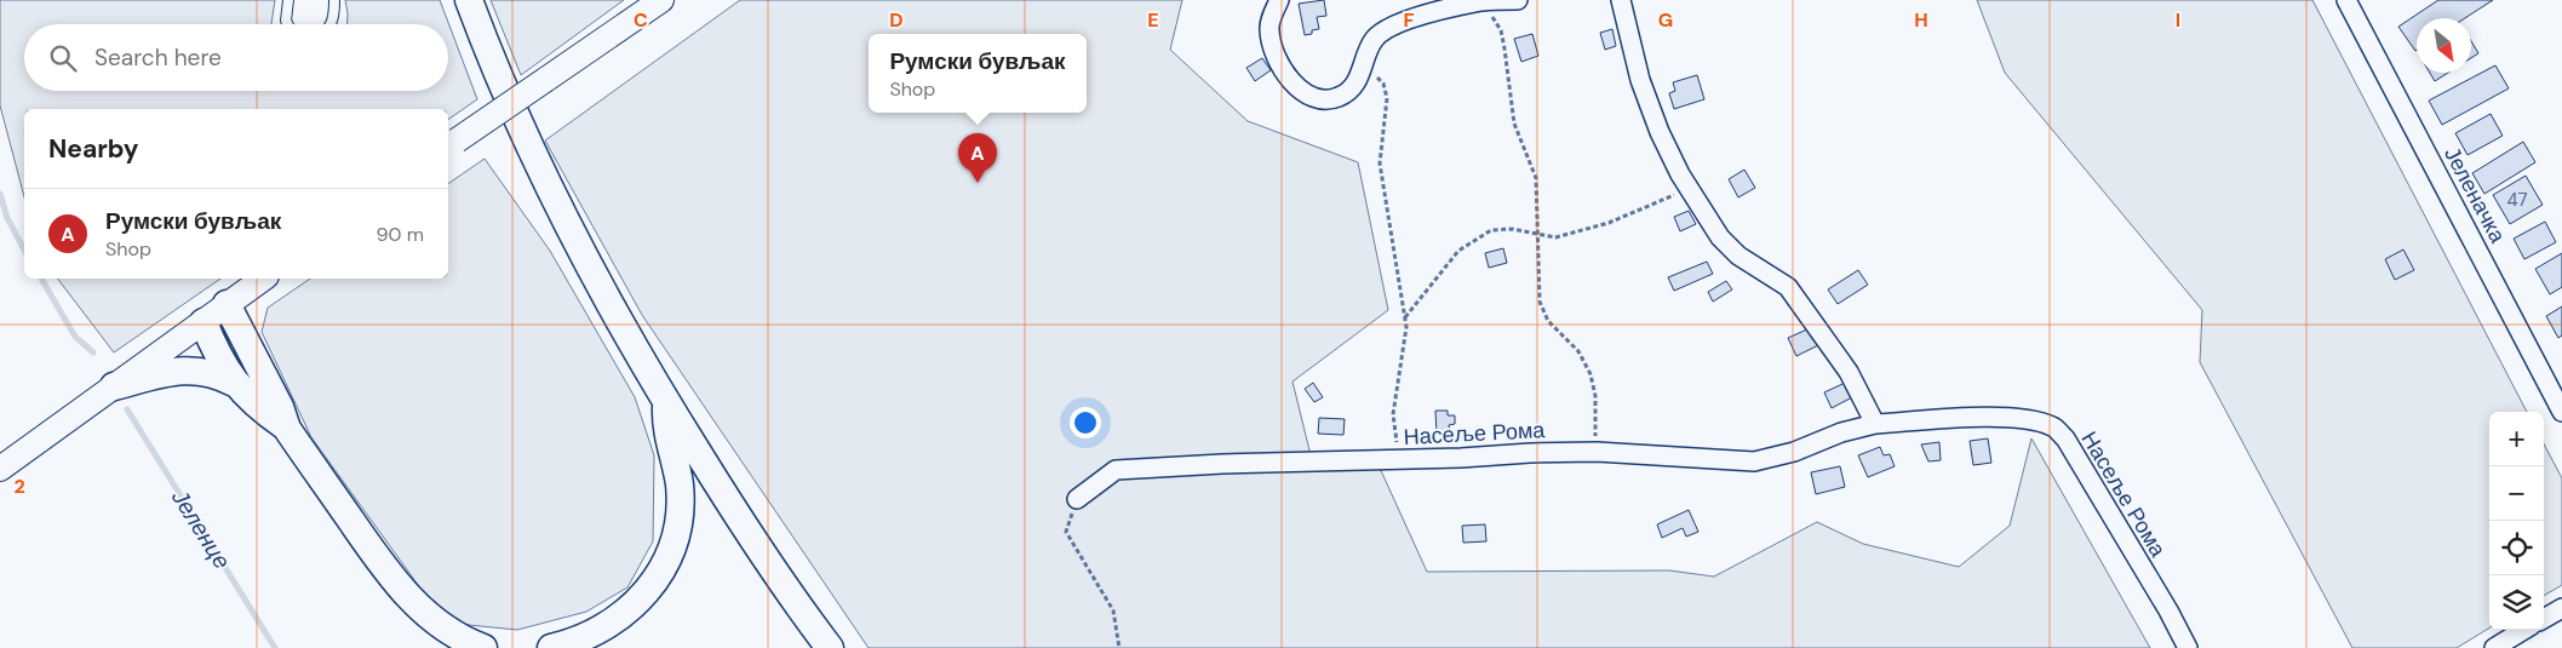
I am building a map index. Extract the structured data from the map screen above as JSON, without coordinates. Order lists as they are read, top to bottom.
{
  "streets": {
    "street": ["Јеленачка", "Насеље Рома"]
  },
  "water": ["Јеленце"],
  "house_numbers": ["47"],
  "north": "bottom right",
  "page": {
    "search": "Search here",
    "popup": ["Румски бувљак", "Shop"],
    "heading": "Nearby",
    "pins": "A",
    "list": [
      {
        "mark": "A",
        "name": "Румски бувљак",
        "note": "Shop",
        "value": "90 m"
      }
    ],
    "map_buttons": ["+", "−"]
  },
  "grid": {
    "columns": [
      "C",
      "D",
      "E",
      "F",
      "G",
      "H",
      "I"
    ],
    "rows": ["2"]
  }
}
